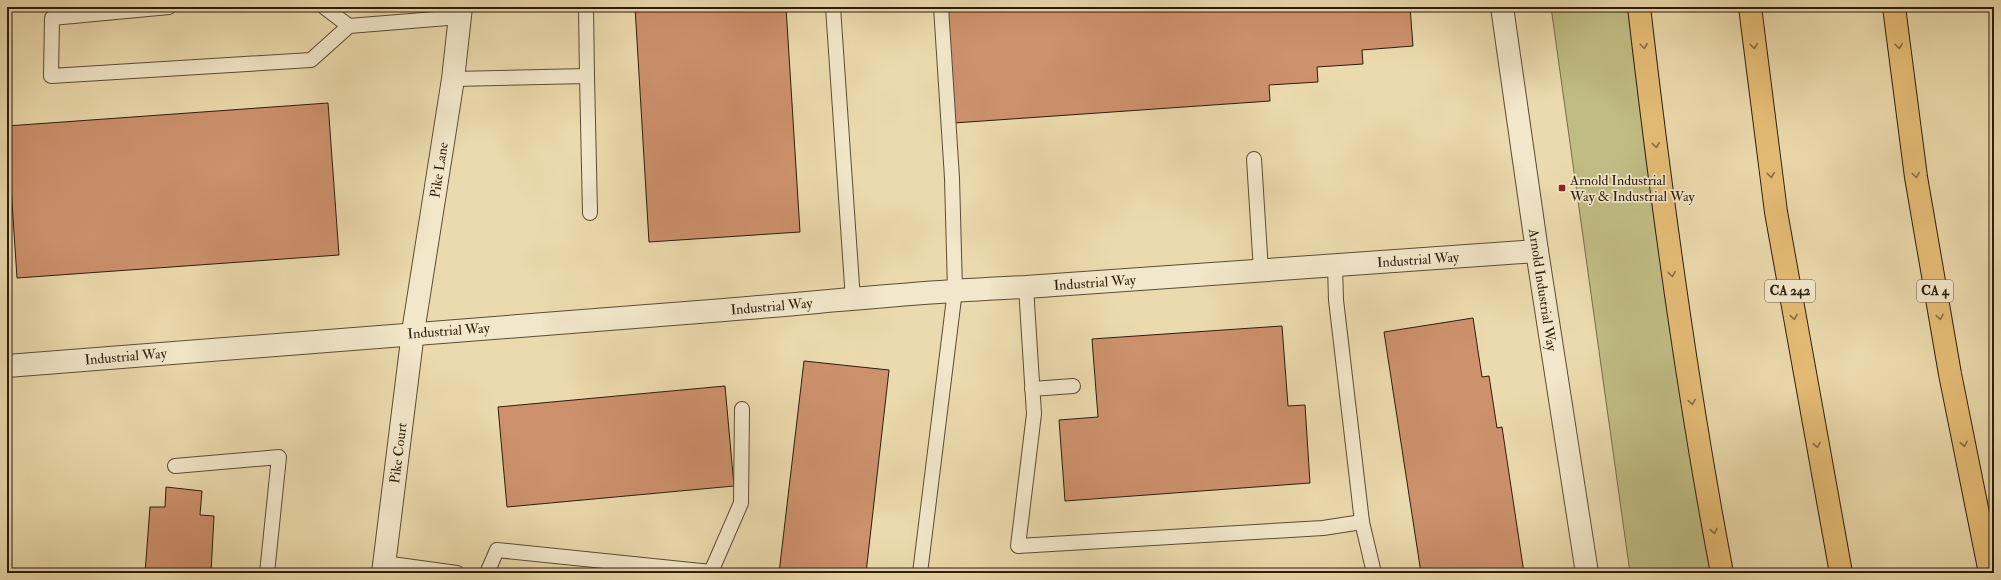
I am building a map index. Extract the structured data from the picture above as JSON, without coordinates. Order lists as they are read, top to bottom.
{
  "streets": {
    "highway": ["CA 242", "CA 4"],
    "street": [
      "Pike Lane",
      "Industrial Way",
      "Arnold Industrial Way",
      "Pike Court"
    ]
  },
  "crossings": [
    ["Pike Lane", "Industrial Way"],
    ["Pike Lane", "Pike Court"],
    ["Industrial Way", "Arnold Industrial Way"],
    ["Industrial Way", "Pike Court"]
  ],
  "places": {
    "transit": ["Arnold Industrial Way & Industrial Way"]
  }
}
